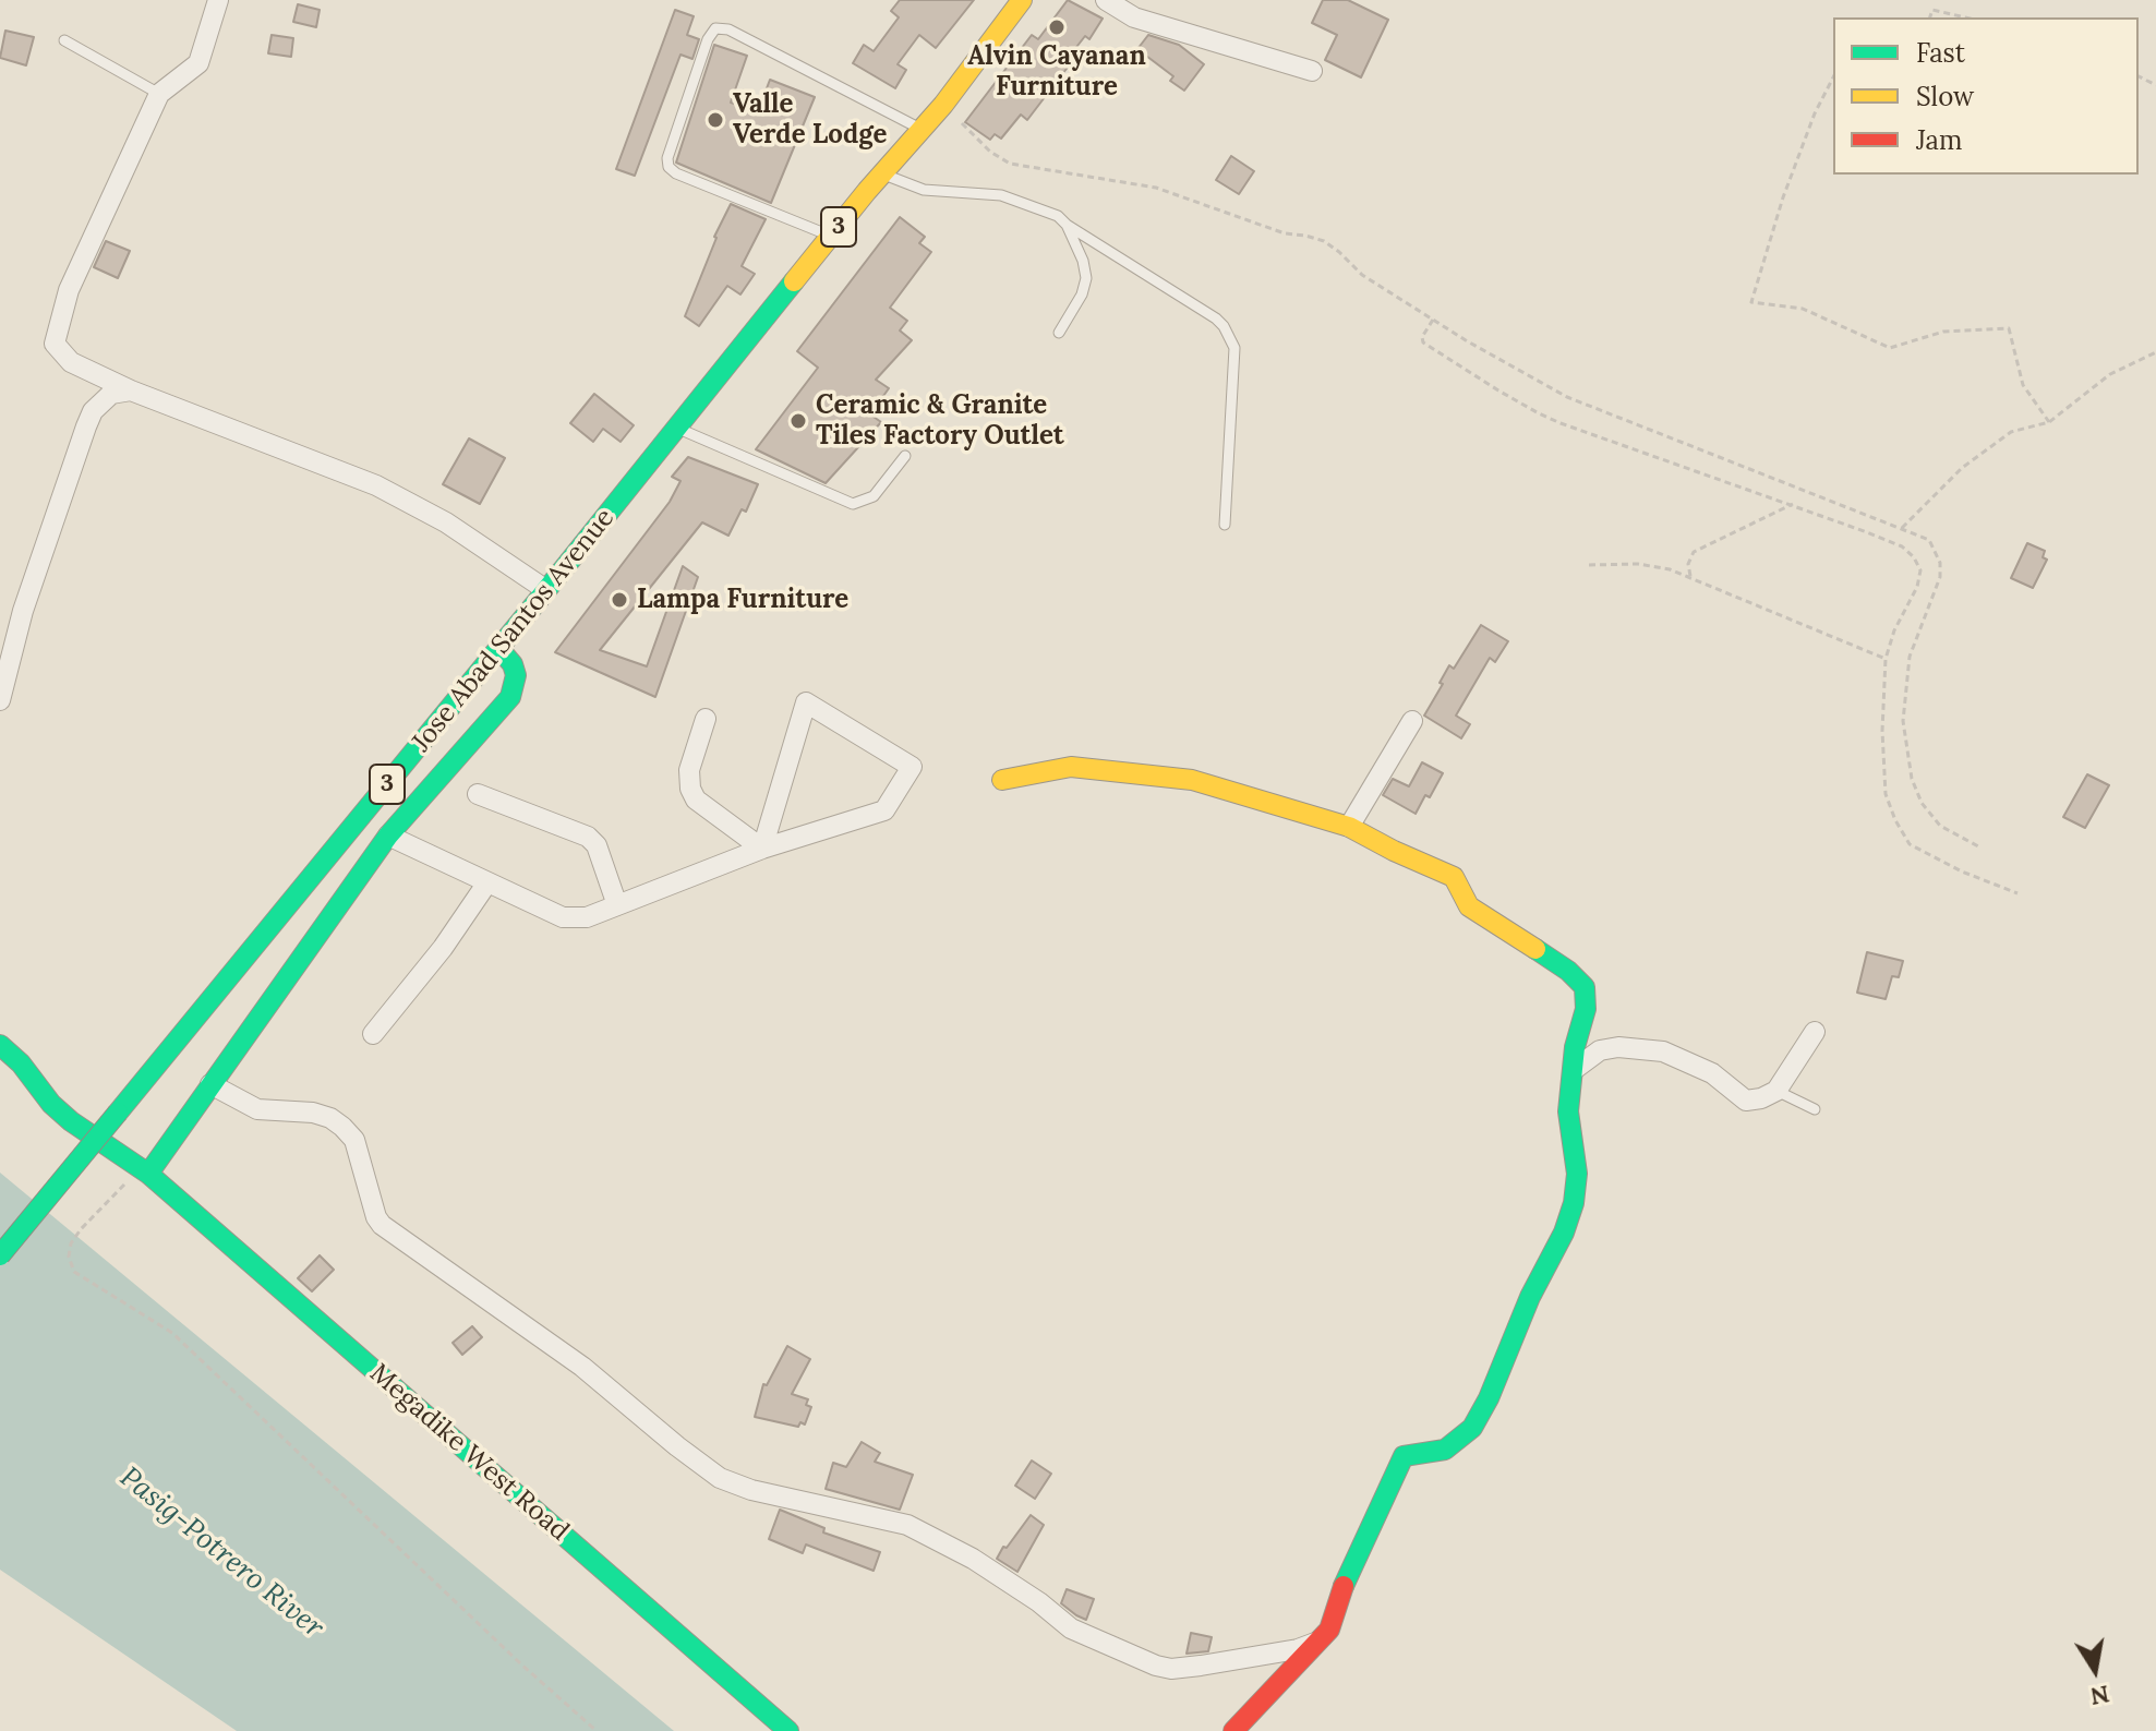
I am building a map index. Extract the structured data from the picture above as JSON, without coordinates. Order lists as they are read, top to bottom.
{
  "streets": {
    "main road": ["3", "Jose Abad Santos Avenue", "Megadike West Road"]
  },
  "water": ["Pasig-Potrero River"],
  "places": [
    "Alvin Cayanan Furniture",
    "Valle Verde Lodge",
    "Ceramic & Granite Tiles Factory Outlet",
    "Lampa Furniture"
  ],
  "legend": ["Fast", "Slow", "Jam"],
  "north": "bottom"
}
